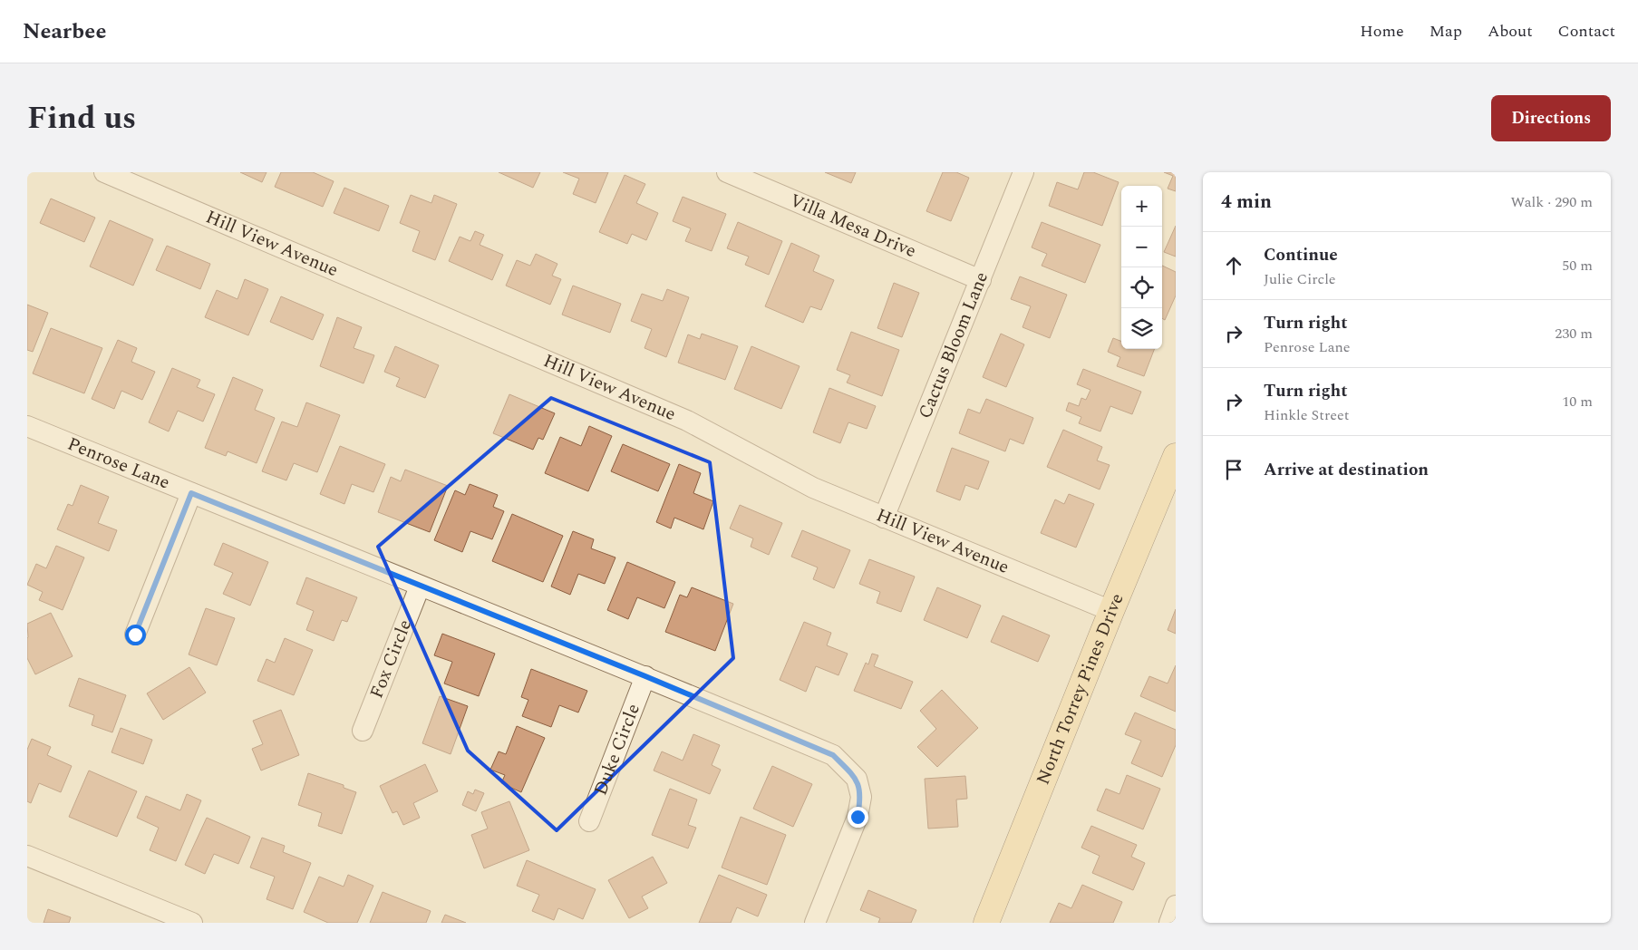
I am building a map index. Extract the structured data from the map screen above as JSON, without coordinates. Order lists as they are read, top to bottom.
{
  "streets": {
    "main road": ["North Torrey Pines Drive"],
    "street": [
      "Villa Mesa Drive",
      "Hill View Avenue",
      "Cactus Bloom Lane",
      "Penrose Lane",
      "Fox Circle",
      "Duke Circle"
    ]
  },
  "crossings": [
    ["Villa Mesa Drive", "Cactus Bloom Lane"],
    ["Hill View Avenue", "Cactus Bloom Lane"],
    ["Hill View Avenue", "North Torrey Pines Drive"],
    ["Penrose Lane", "Fox Circle"],
    ["Penrose Lane", "Duke Circle"]
  ],
  "page": {
    "header": "Nearbee",
    "nav": [
      "Home",
      "Map",
      "About",
      "Contact"
    ],
    "title": "Find us",
    "buttons": "Directions",
    "heading": ["4 min", "Walk · 290 m"],
    "map_buttons": ["+", "−"],
    "list": [
      ["Continue", "Julie Circle", "50 m"],
      ["Turn right", "Penrose Lane", "230 m"],
      ["Turn right", "Hinkle Street", "10 m"],
      "Arrive at destination"
    ]
  }
}
